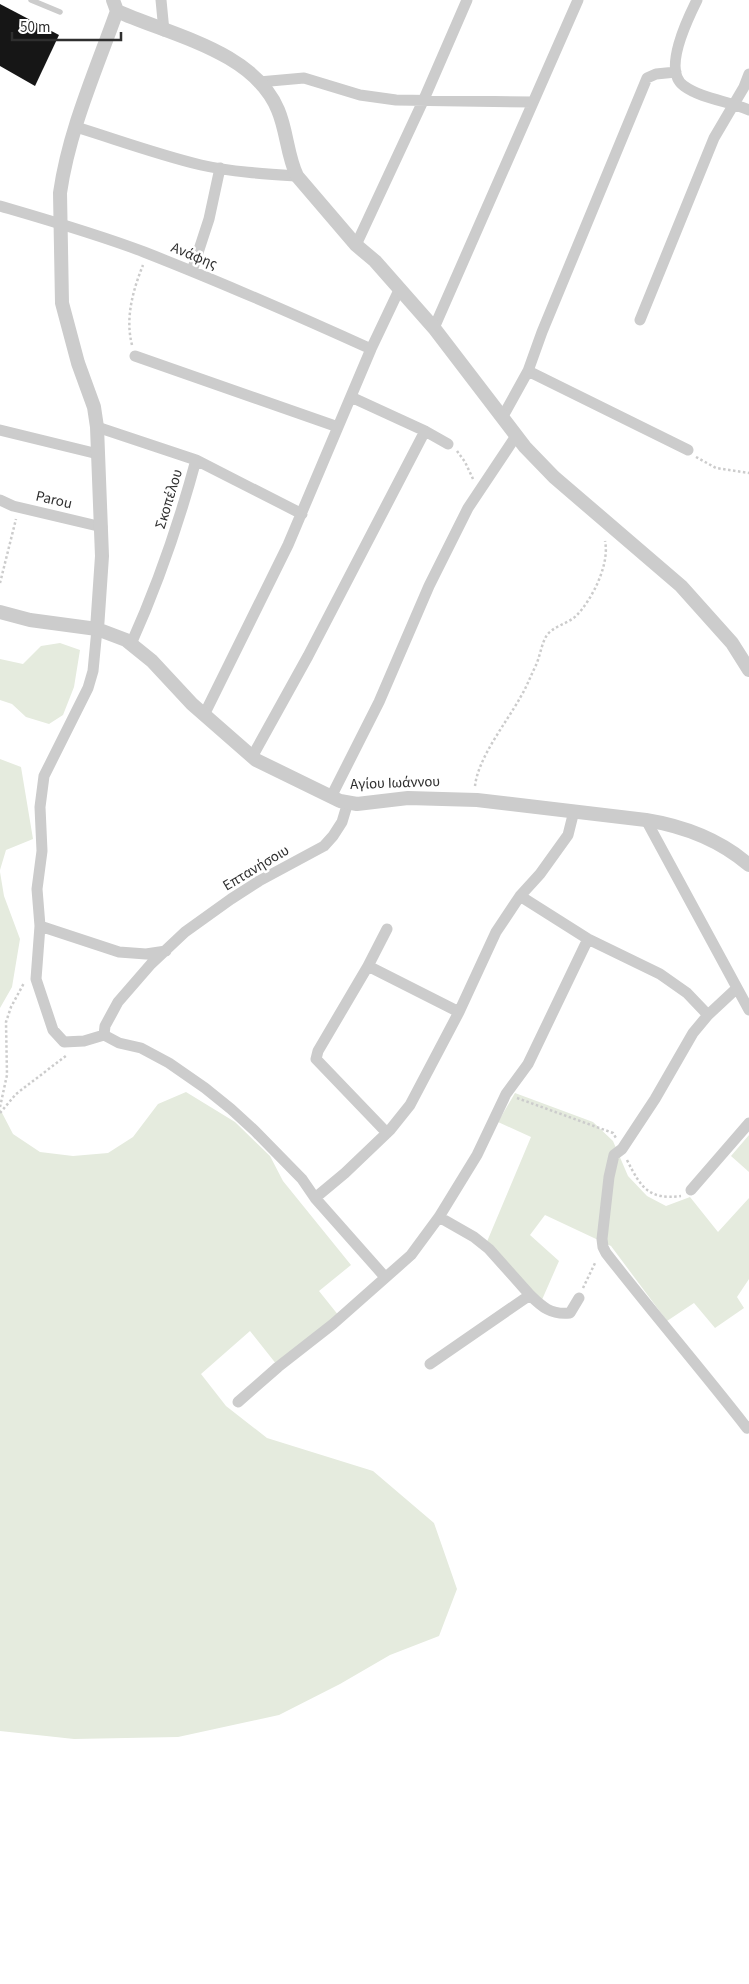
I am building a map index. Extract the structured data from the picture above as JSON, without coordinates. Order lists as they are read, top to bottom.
{
  "streets": {
    "street": [
      "Ανάφης",
      "Σκοπέλου",
      "Parou",
      "Αγίου Ιωάννου",
      "Επτανήσοιυ"
    ]
  },
  "crossings": [
    ["Σκοπέλου", "Αγίου Ιωάννου"],
    ["Αγίου Ιωάννου", "Επτανήσοιυ"]
  ],
  "scale_bar": "50 m"
}
